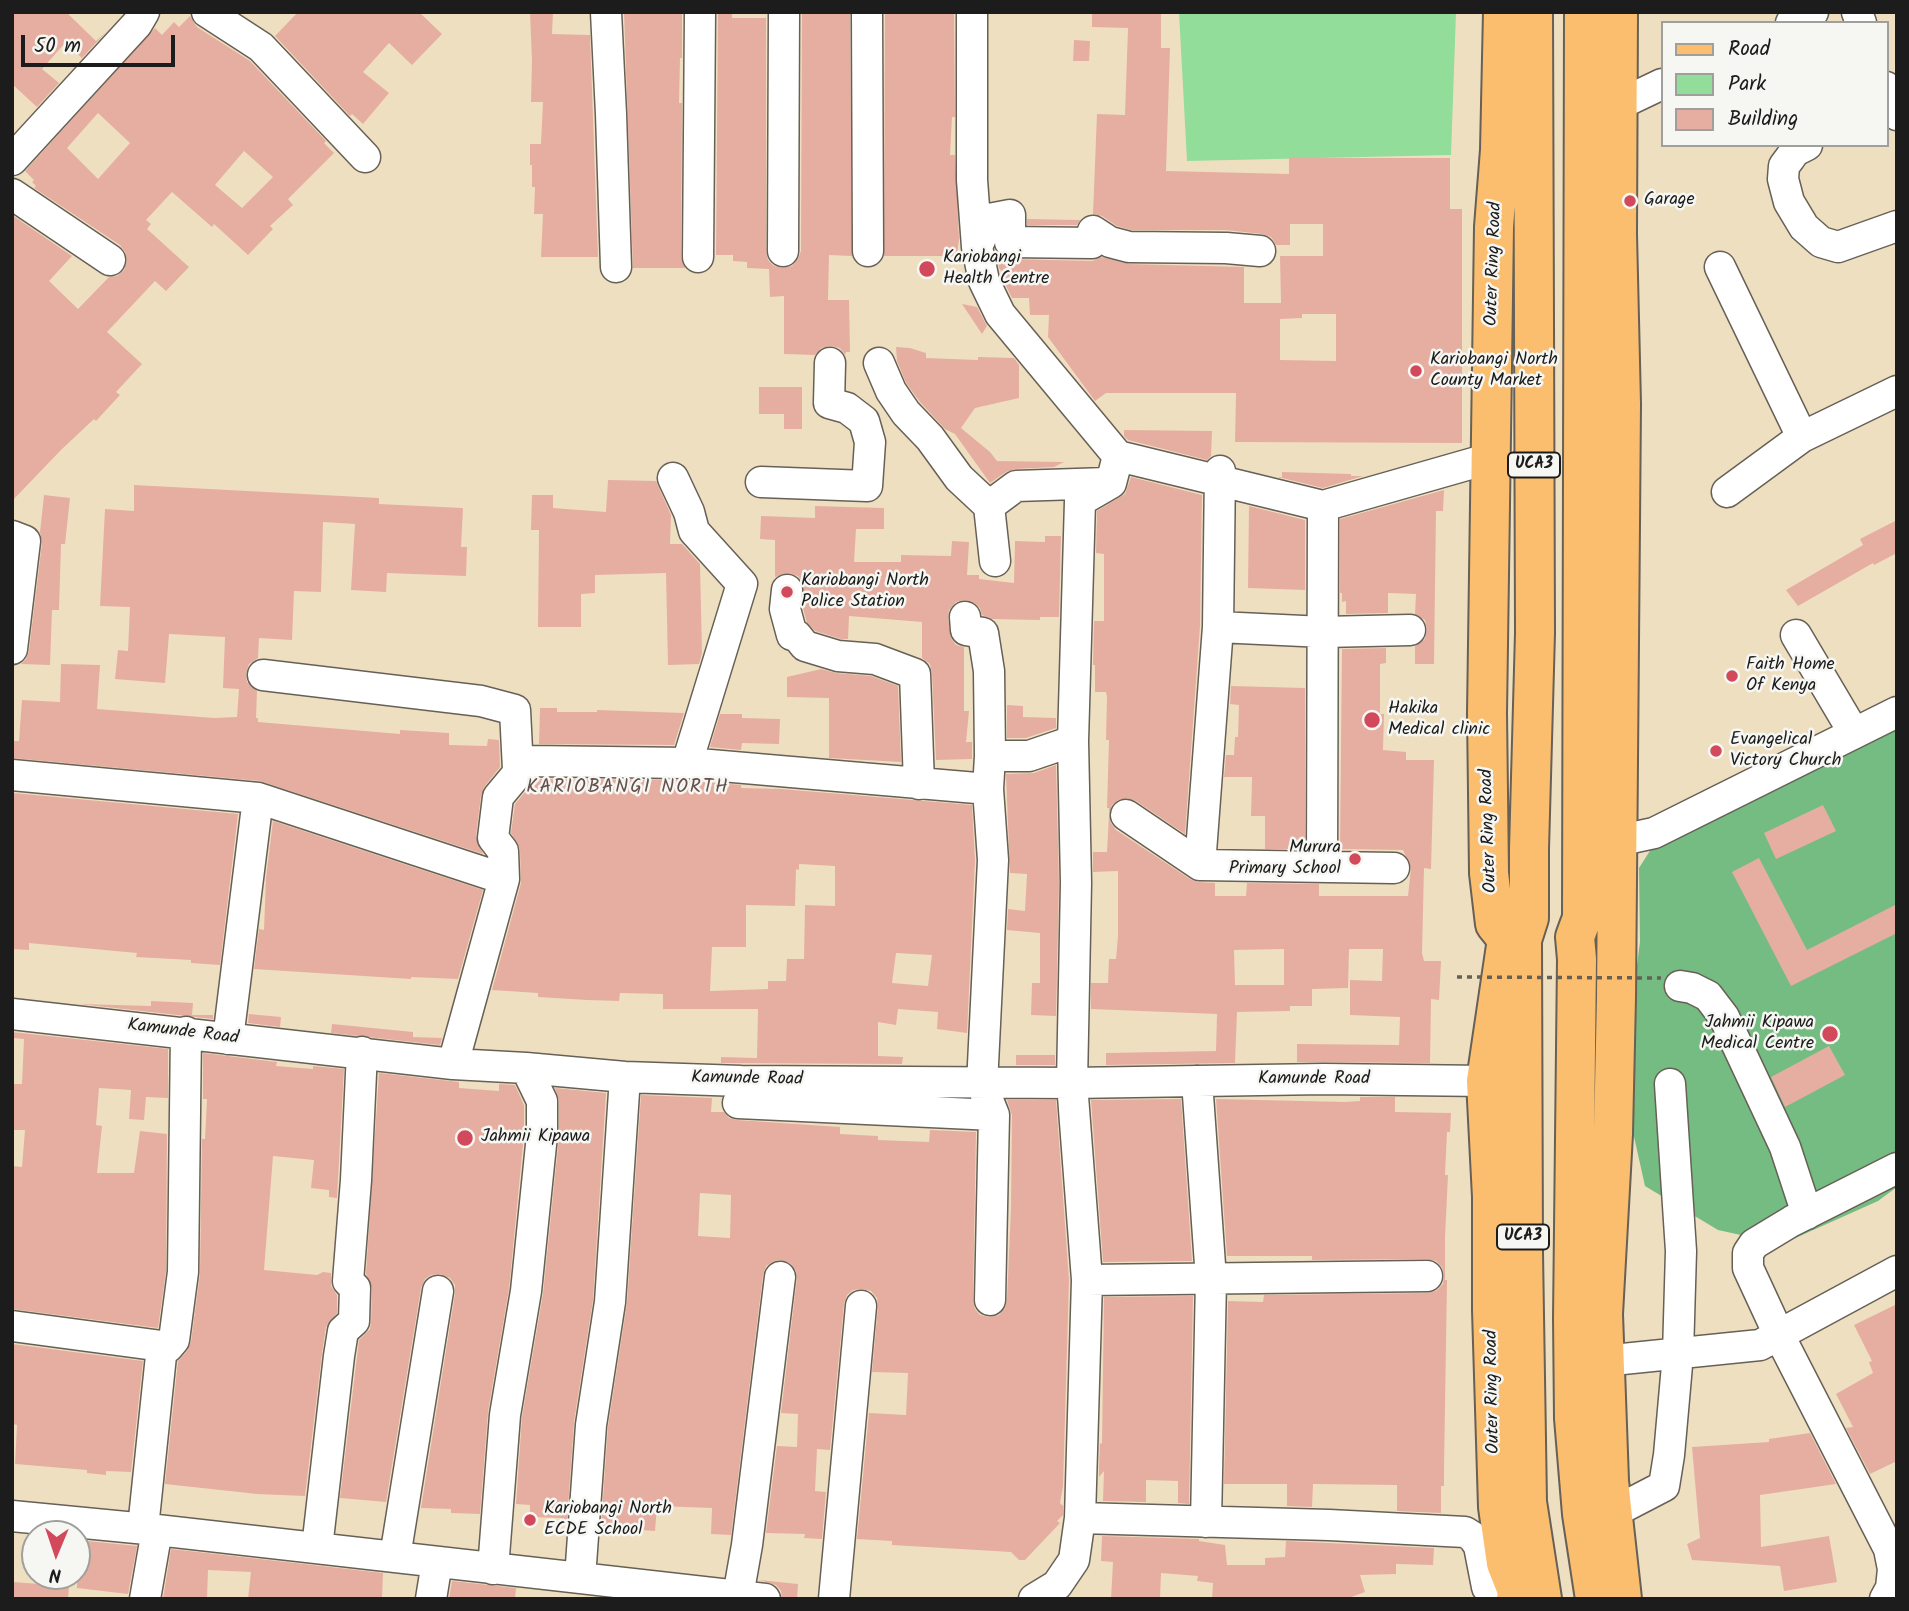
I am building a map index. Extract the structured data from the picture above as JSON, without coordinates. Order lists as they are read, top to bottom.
{
  "streets": {
    "main road": ["Outer Ring Road", "UCA3"],
    "street": ["Kamunde Road"]
  },
  "crossings": [
    ["Outer Ring Road", "Kamunde Road"]
  ],
  "districts": ["KARIOBANGI NORTH"],
  "places": [
    "Garage",
    "Kariobangi Health Centre",
    "Kariobangi North County Market",
    "Kariobangi North Police Station",
    "Faith Home Of Kenya",
    "Hakika Medical clinic",
    "Evangelical Victory Church",
    "Murura Primary School",
    "Jahmii Kipawa Medical Centre",
    "Jahmii Kipawa",
    "Kariobangi North ECDE School"
  ],
  "legend": ["Road", "Park", "Building"],
  "scale_bar": "50 m",
  "north": "bottom"
}
